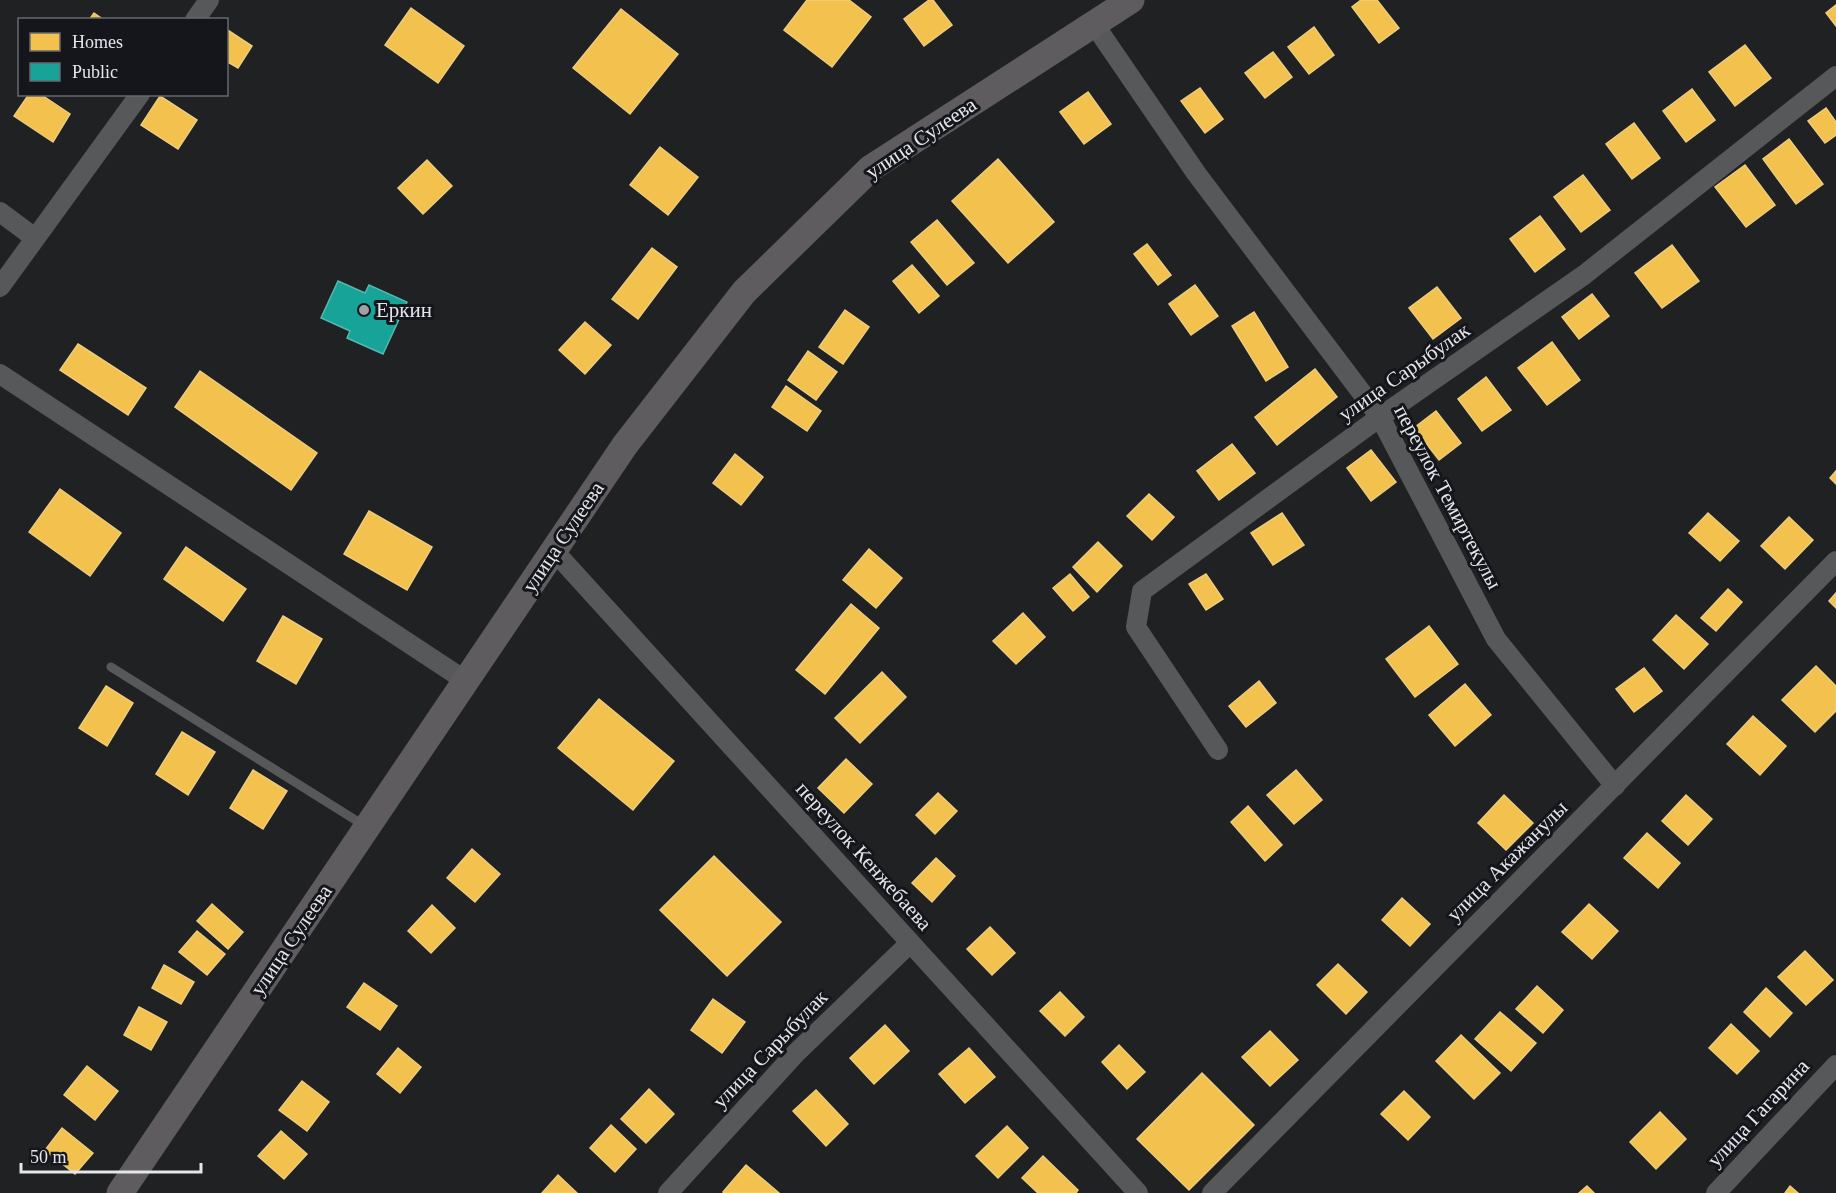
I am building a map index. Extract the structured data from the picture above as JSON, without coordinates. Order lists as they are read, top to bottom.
{
  "streets": {
    "main road": ["улица Сулеева"],
    "street": [
      "улица Сарыбулак",
      "переулок Темиртекулы",
      "переулок Кенжебаева",
      "улица Акажанулы",
      "улица Гагарина"
    ]
  },
  "crossings": [
    ["улица Сулеева", "переулок Темиртекулы"],
    ["улица Сулеева", "переулок Кенжебаева"],
    ["улица Сарыбулак", "переулок Темиртекулы"],
    ["улица Сарыбулак", "переулок Кенжебаева"],
    ["переулок Темиртекулы", "улица Акажанулы"]
  ],
  "places": ["Еркин"],
  "legend": ["Homes", "Public"],
  "scale_bar": "50 m"
}
